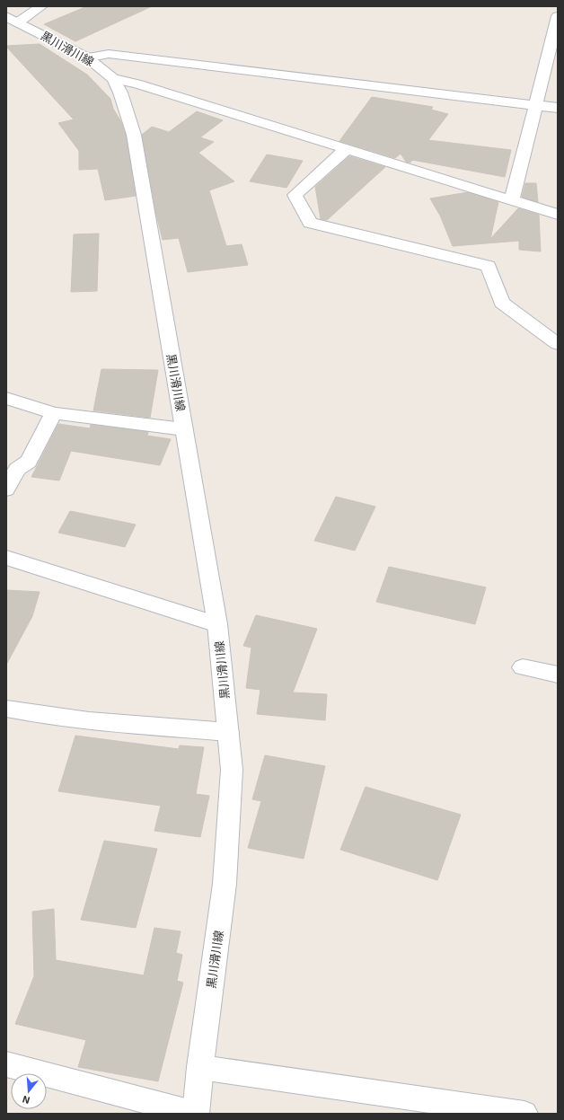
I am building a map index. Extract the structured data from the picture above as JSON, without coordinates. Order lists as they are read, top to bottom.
{
  "streets": {
    "street": ["黒川滑川線"]
  },
  "north": "bottom"
}
